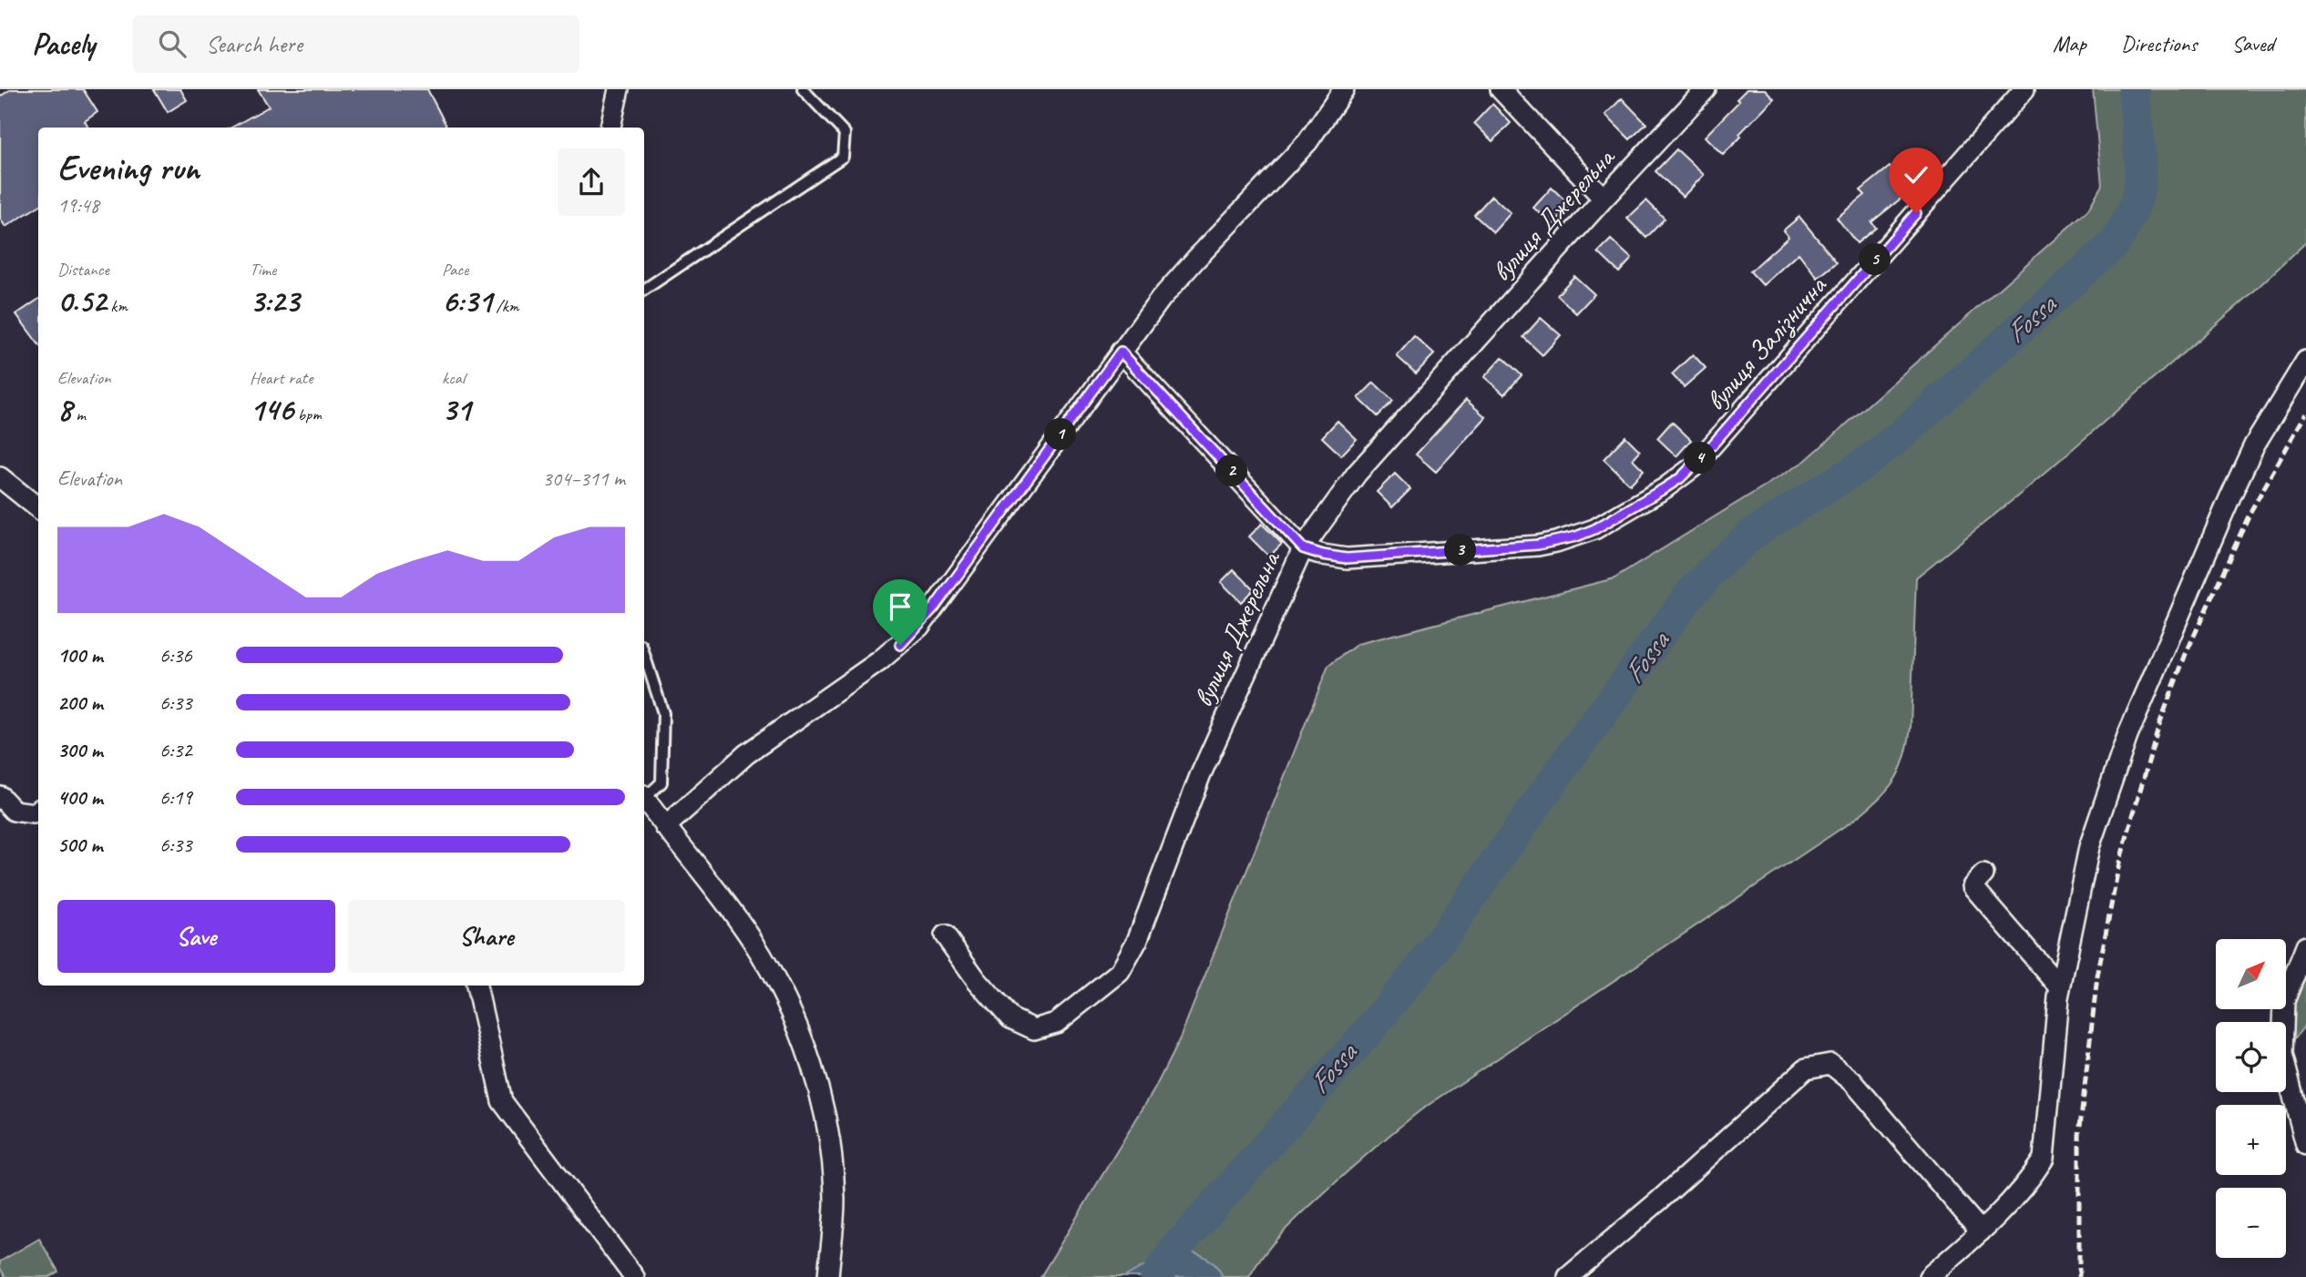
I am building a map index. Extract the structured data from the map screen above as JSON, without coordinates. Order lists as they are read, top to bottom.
{
  "streets": {
    "street": ["вулиця Джерельна", "вулиця Залізнична"]
  },
  "crossings": [
    ["вулиця Джерельна", "вулиця Залізнична"]
  ],
  "water": ["Fossa"],
  "north": "top right",
  "page": {
    "header": "Pacely",
    "search": "Search here",
    "nav": ["Map", "Directions", "Saved"],
    "heading": ["Evening run", "19:48"],
    "stats": [
      ["Distance", "0.52 km"],
      ["Time", "3:23"],
      ["Pace", "6:31 /km"],
      ["Elevation", "8 m"],
      ["Heart rate", "146 bpm"],
      ["kcal", "31"]
    ],
    "pins": [
      "5",
      "1",
      "4",
      "2",
      "3"
    ],
    "chart": ["Elevation", "304–311 m"],
    "list": [
      {
        "name": "100 m",
        "note": "6:36"
      },
      {
        "name": "200 m",
        "note": "6:33"
      },
      {
        "name": "300 m",
        "note": "6:32"
      },
      {
        "name": "400 m",
        "note": "6:19"
      },
      {
        "name": "500 m",
        "note": "6:33"
      }
    ],
    "buttons": ["Save", "Share"],
    "map_buttons": ["+", "−"]
  }
}
